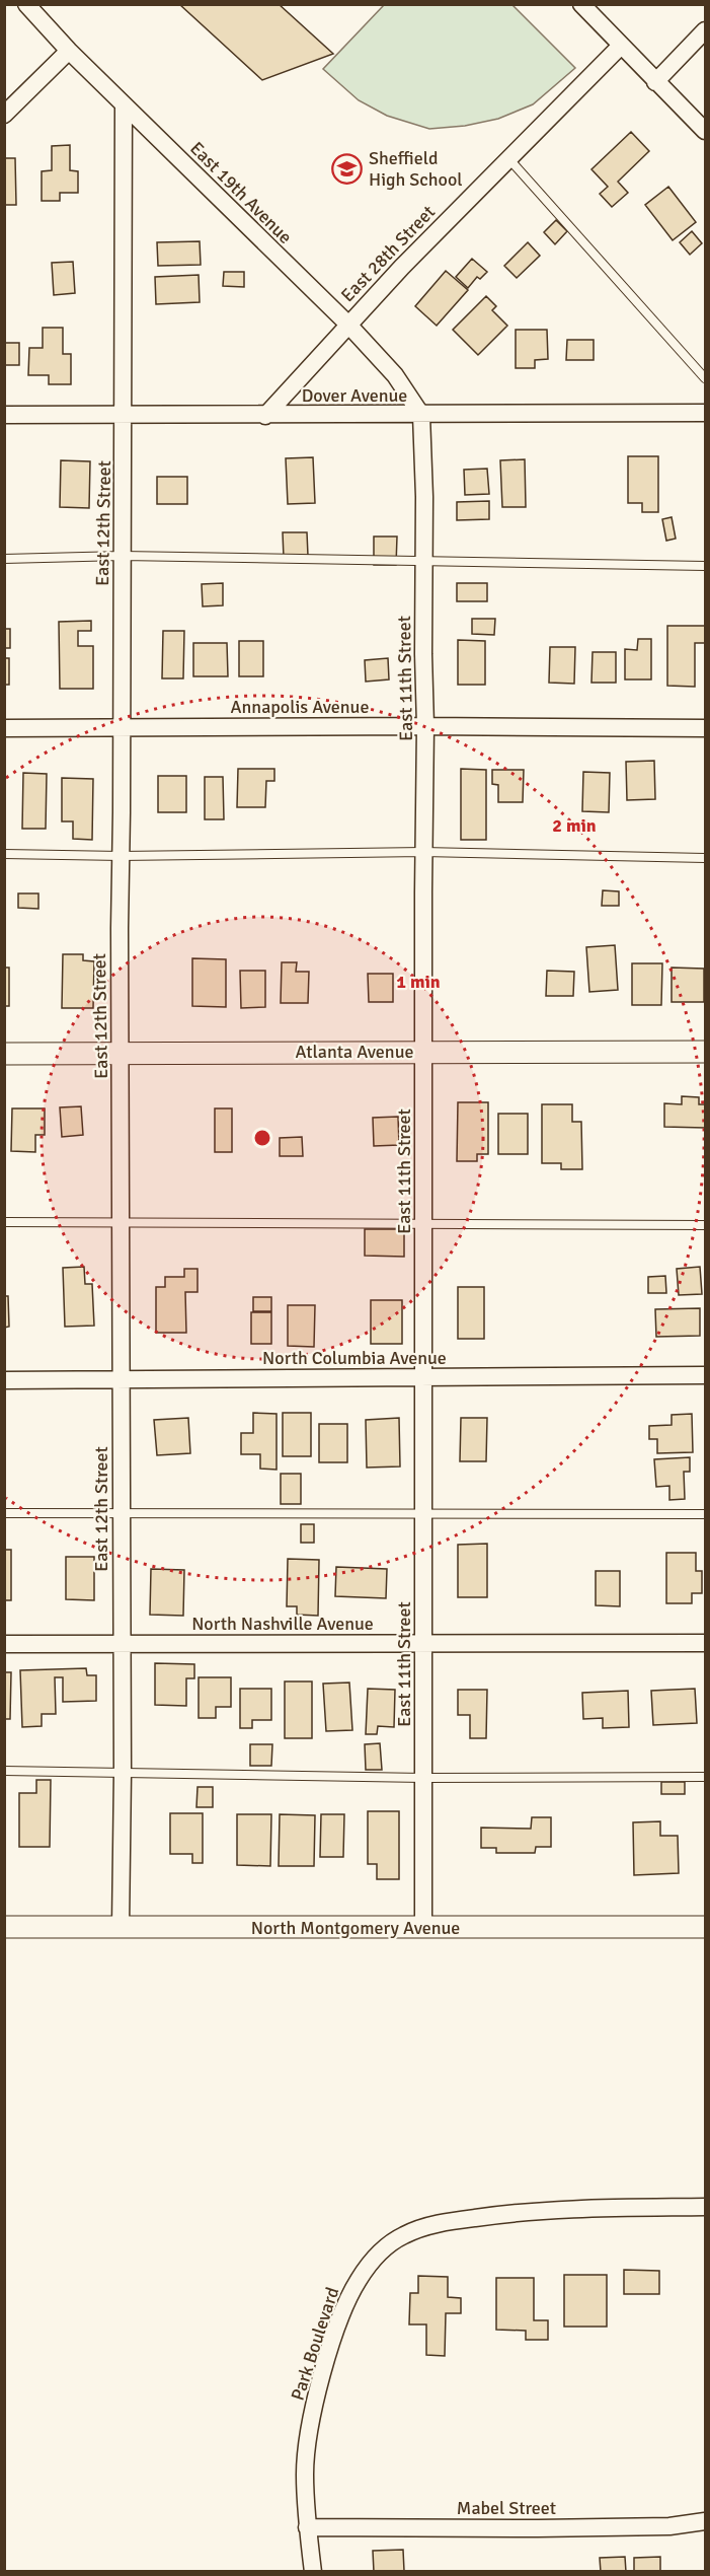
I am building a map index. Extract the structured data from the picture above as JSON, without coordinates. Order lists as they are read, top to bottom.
{
  "streets": {
    "street": [
      "East 19th Avenue",
      "East 28th Street",
      "Dover Avenue",
      "East 12th Street",
      "East 11th Street",
      "Annapolis Avenue",
      "Atlanta Avenue",
      "North Columbia Avenue",
      "North Nashville Avenue",
      "North Montgomery Avenue",
      "Park Boulevard",
      "Mabel Street"
    ]
  },
  "crossings": [
    ["East 19th Avenue", "East 28th Street"],
    ["East 19th Avenue", "Dover Avenue"],
    ["East 19th Avenue", "East 12th Street"],
    ["East 19th Avenue", "East 11th Street"],
    ["East 28th Street", "Dover Avenue"],
    ["Dover Avenue", "East 12th Street"],
    ["Dover Avenue", "East 11th Street"],
    ["East 12th Street", "Annapolis Avenue"],
    ["East 12th Street", "Atlanta Avenue"],
    ["East 12th Street", "North Columbia Avenue"],
    ["East 12th Street", "North Nashville Avenue"],
    ["East 12th Street", "North Montgomery Avenue"],
    ["East 11th Street", "Annapolis Avenue"],
    ["East 11th Street", "Atlanta Avenue"],
    ["East 11th Street", "North Columbia Avenue"],
    ["East 11th Street", "North Nashville Avenue"],
    ["East 11th Street", "North Montgomery Avenue"],
    ["Park Boulevard", "Mabel Street"]
  ],
  "places": {
    "school or university": ["Sheffield High School"]
  },
  "rings": ["2 min", "1 min"]
}
